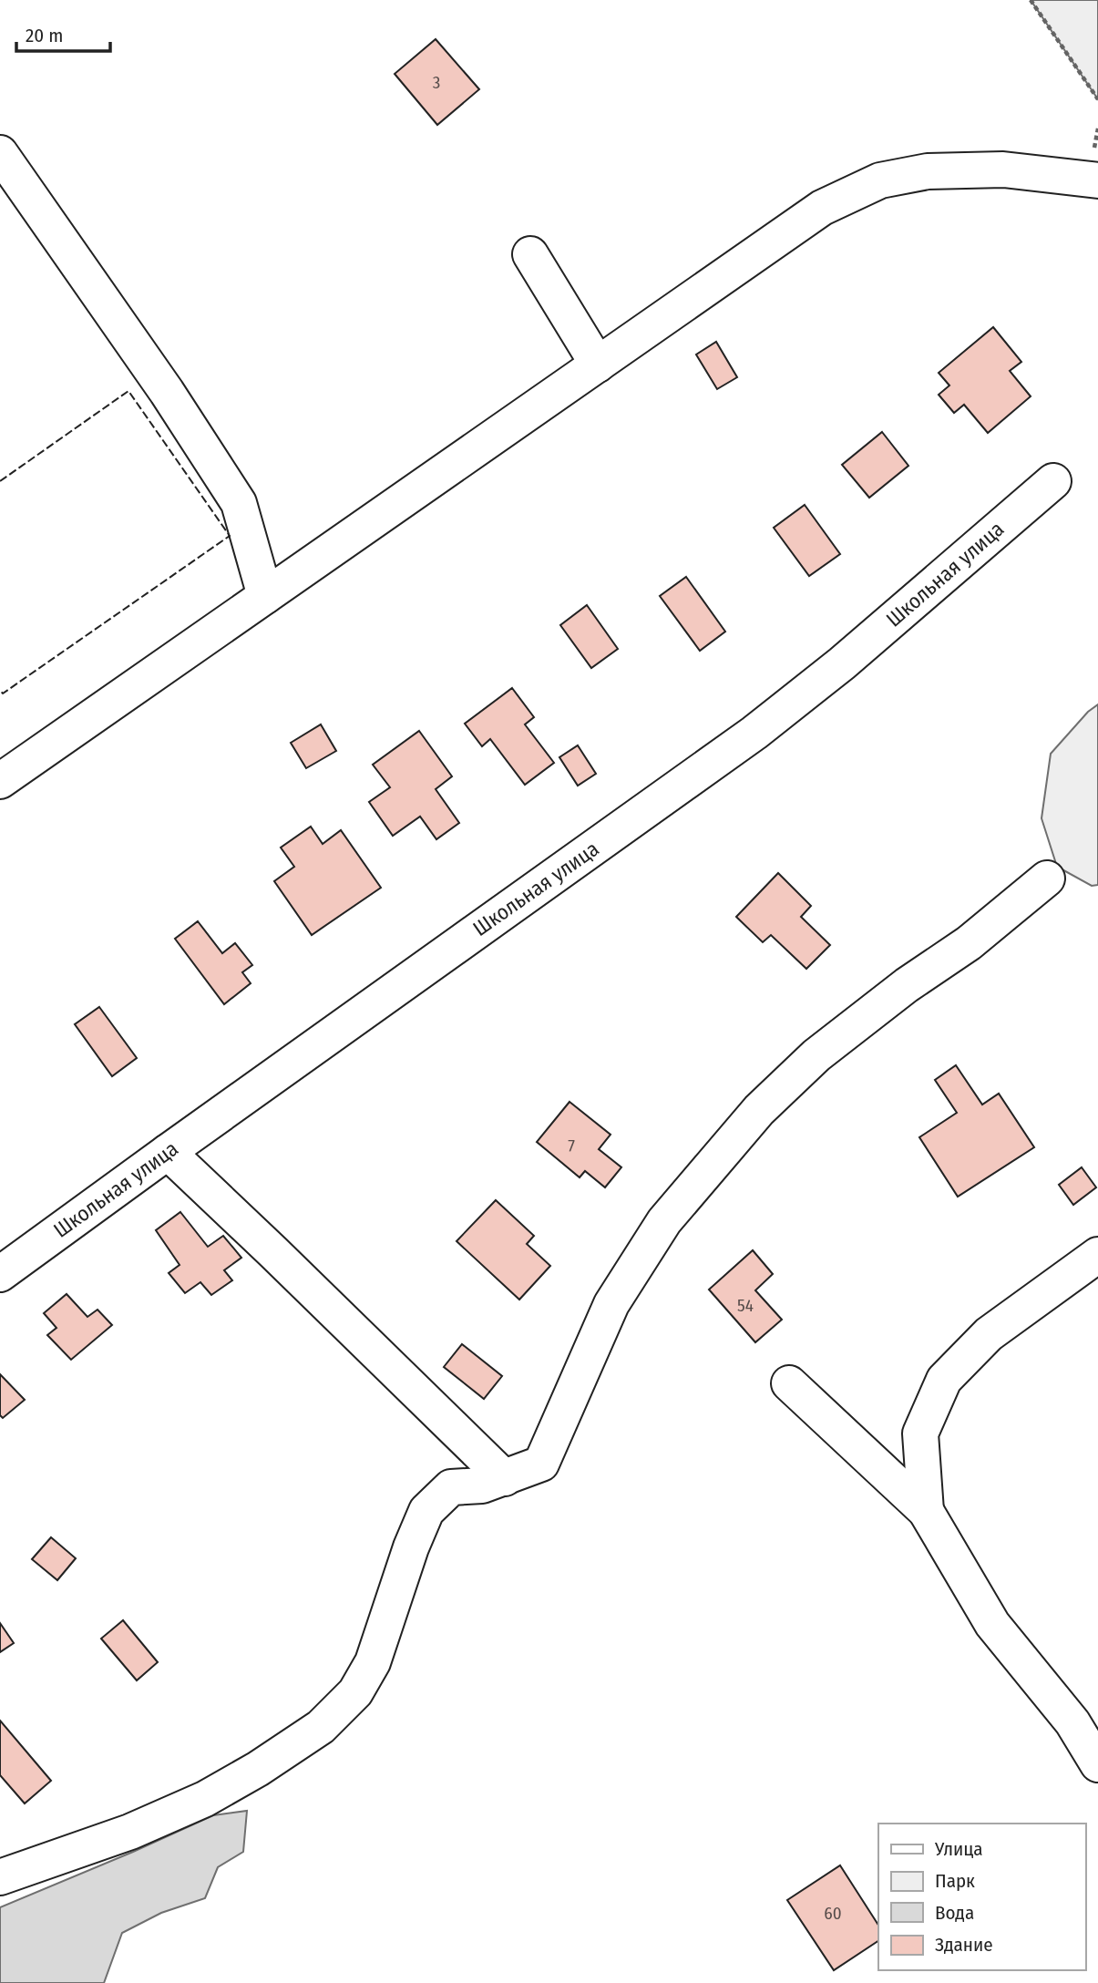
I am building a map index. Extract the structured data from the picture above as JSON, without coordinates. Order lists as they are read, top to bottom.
{
  "streets": {
    "street": ["Школьная улица"]
  },
  "house_numbers": [
    "3",
    "7",
    "54",
    "60"
  ],
  "legend": [
    "Улица",
    "Парк",
    "Вода",
    "Здание"
  ],
  "scale_bar": "20 m"
}
